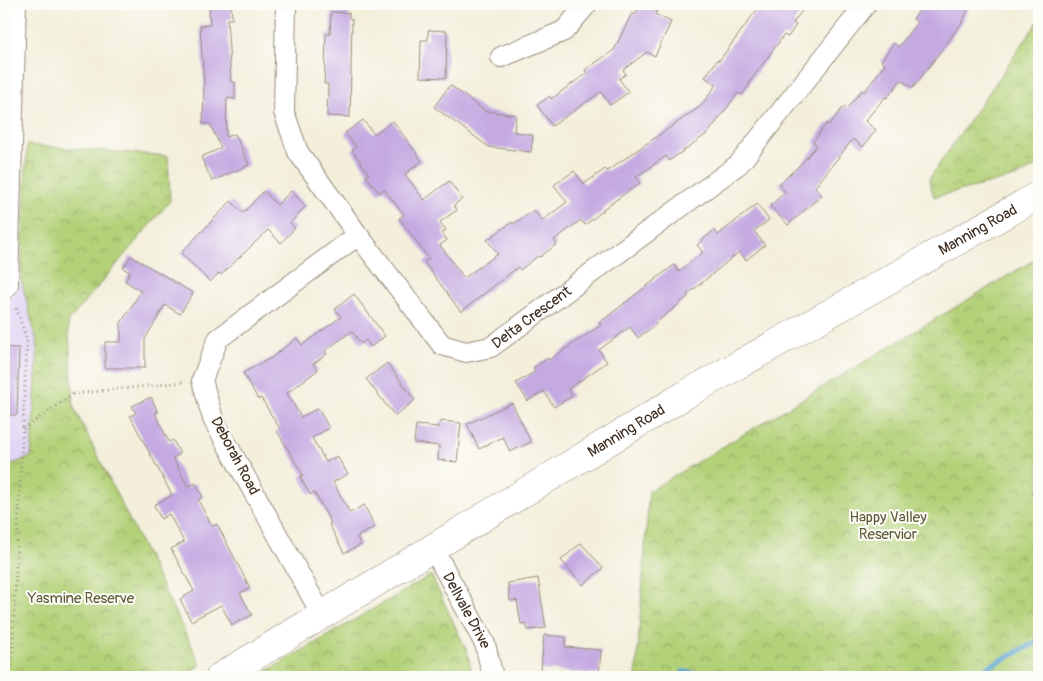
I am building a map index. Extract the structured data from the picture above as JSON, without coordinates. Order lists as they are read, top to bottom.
{
  "streets": {
    "street": [
      "Manning Road",
      "Delta Crescent",
      "Deborah Road",
      "Dellvale Drive"
    ]
  },
  "crossings": [
    ["Manning Road", "Deborah Road"],
    ["Manning Road", "Dellvale Drive"]
  ],
  "parks": ["Happy Valley Reservior", "Yasmine Reserve"]
}
